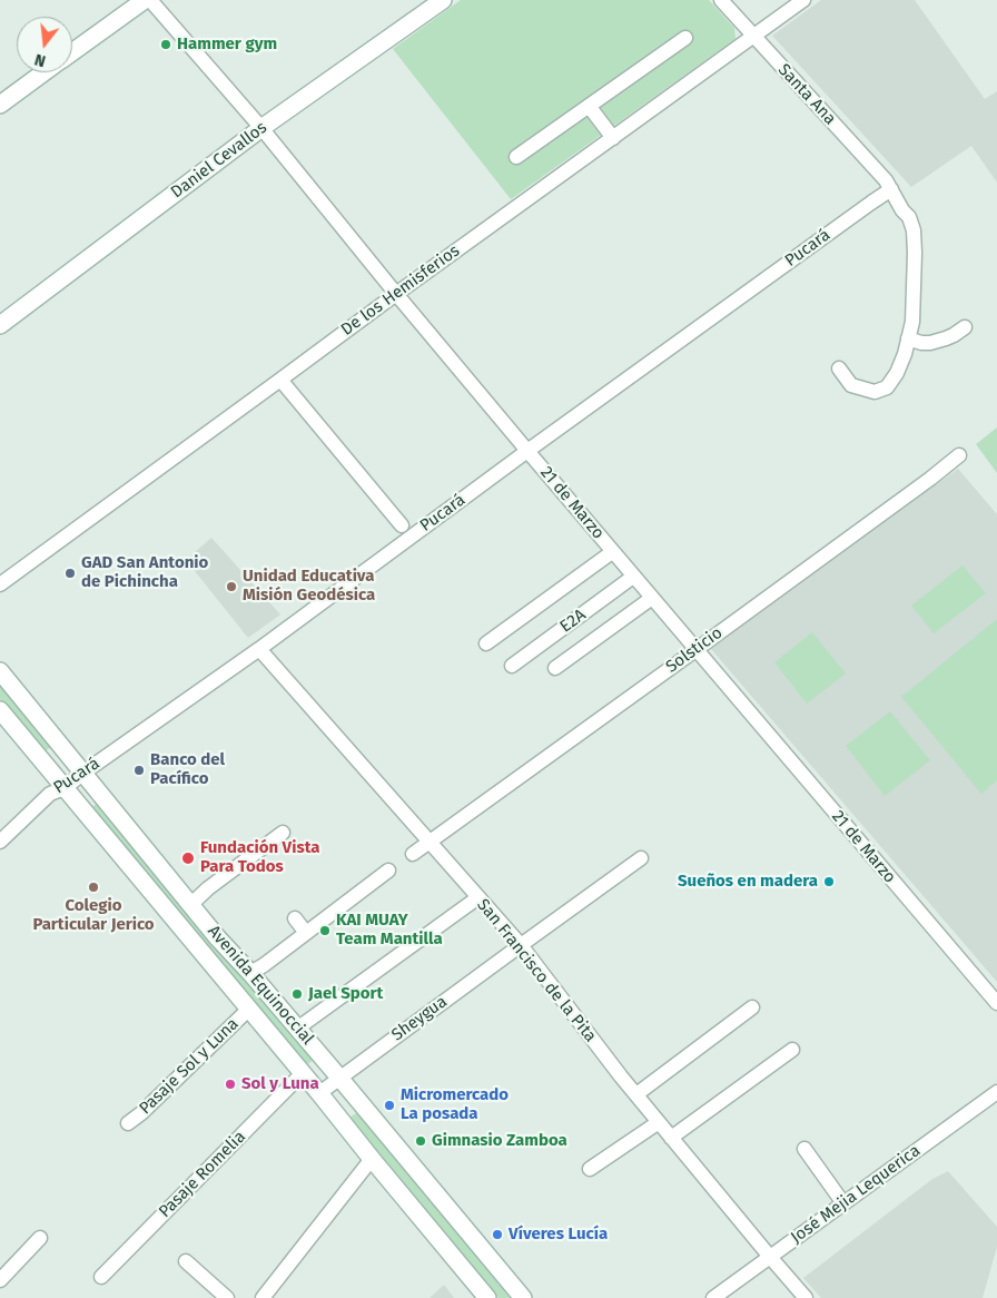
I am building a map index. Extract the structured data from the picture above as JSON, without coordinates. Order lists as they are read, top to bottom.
{
  "streets": {
    "main road": ["Daniel Cevallos", "Avenida Equinoccial"],
    "street": [
      "Santa Ana",
      "Pucará",
      "De los Hemisferios",
      "21 de Marzo",
      "E2A",
      "Solsticio",
      "San Francisco de la Pita",
      "Sheygua",
      "Pasaje Sol y Luna",
      "Pasaje Romelia",
      "José Mejia Lequerica"
    ]
  },
  "crossings": [
    ["Santa Ana", "Pucará"],
    ["Santa Ana", "De los Hemisferios"],
    ["Daniel Cevallos", "21 de Marzo"],
    ["Pucará", "21 de Marzo"],
    ["Pucará", "San Francisco de la Pita"],
    ["Pucará", "Avenida Equinoccial"],
    ["De los Hemisferios", "21 de Marzo"],
    ["21 de Marzo", "E2A"],
    ["21 de Marzo", "Solsticio"],
    ["Solsticio", "San Francisco de la Pita"],
    ["San Francisco de la Pita", "Sheygua"],
    ["San Francisco de la Pita", "José Mejia Lequerica"],
    ["Avenida Equinoccial", "Sheygua"],
    ["Avenida Equinoccial", "Pasaje Sol y Luna"],
    ["Avenida Equinoccial", "Pasaje Romelia"]
  ],
  "places": [
    "Hammer gym",
    "GAD San Antonio de Pichincha",
    "Unidad Educativa Misión Geodésica",
    "Banco del Pacífico",
    "Fundación Vista Para Todos",
    "Sueños en madera",
    "Colegio Particular Jerico",
    "KAI MUAY Team Mantilla",
    "Jael Sport",
    "Sol y Luna",
    "Micromercado La posada",
    "Gimnasio Zamboa",
    "Víveres Lucía"
  ],
  "north": "bottom"
}
